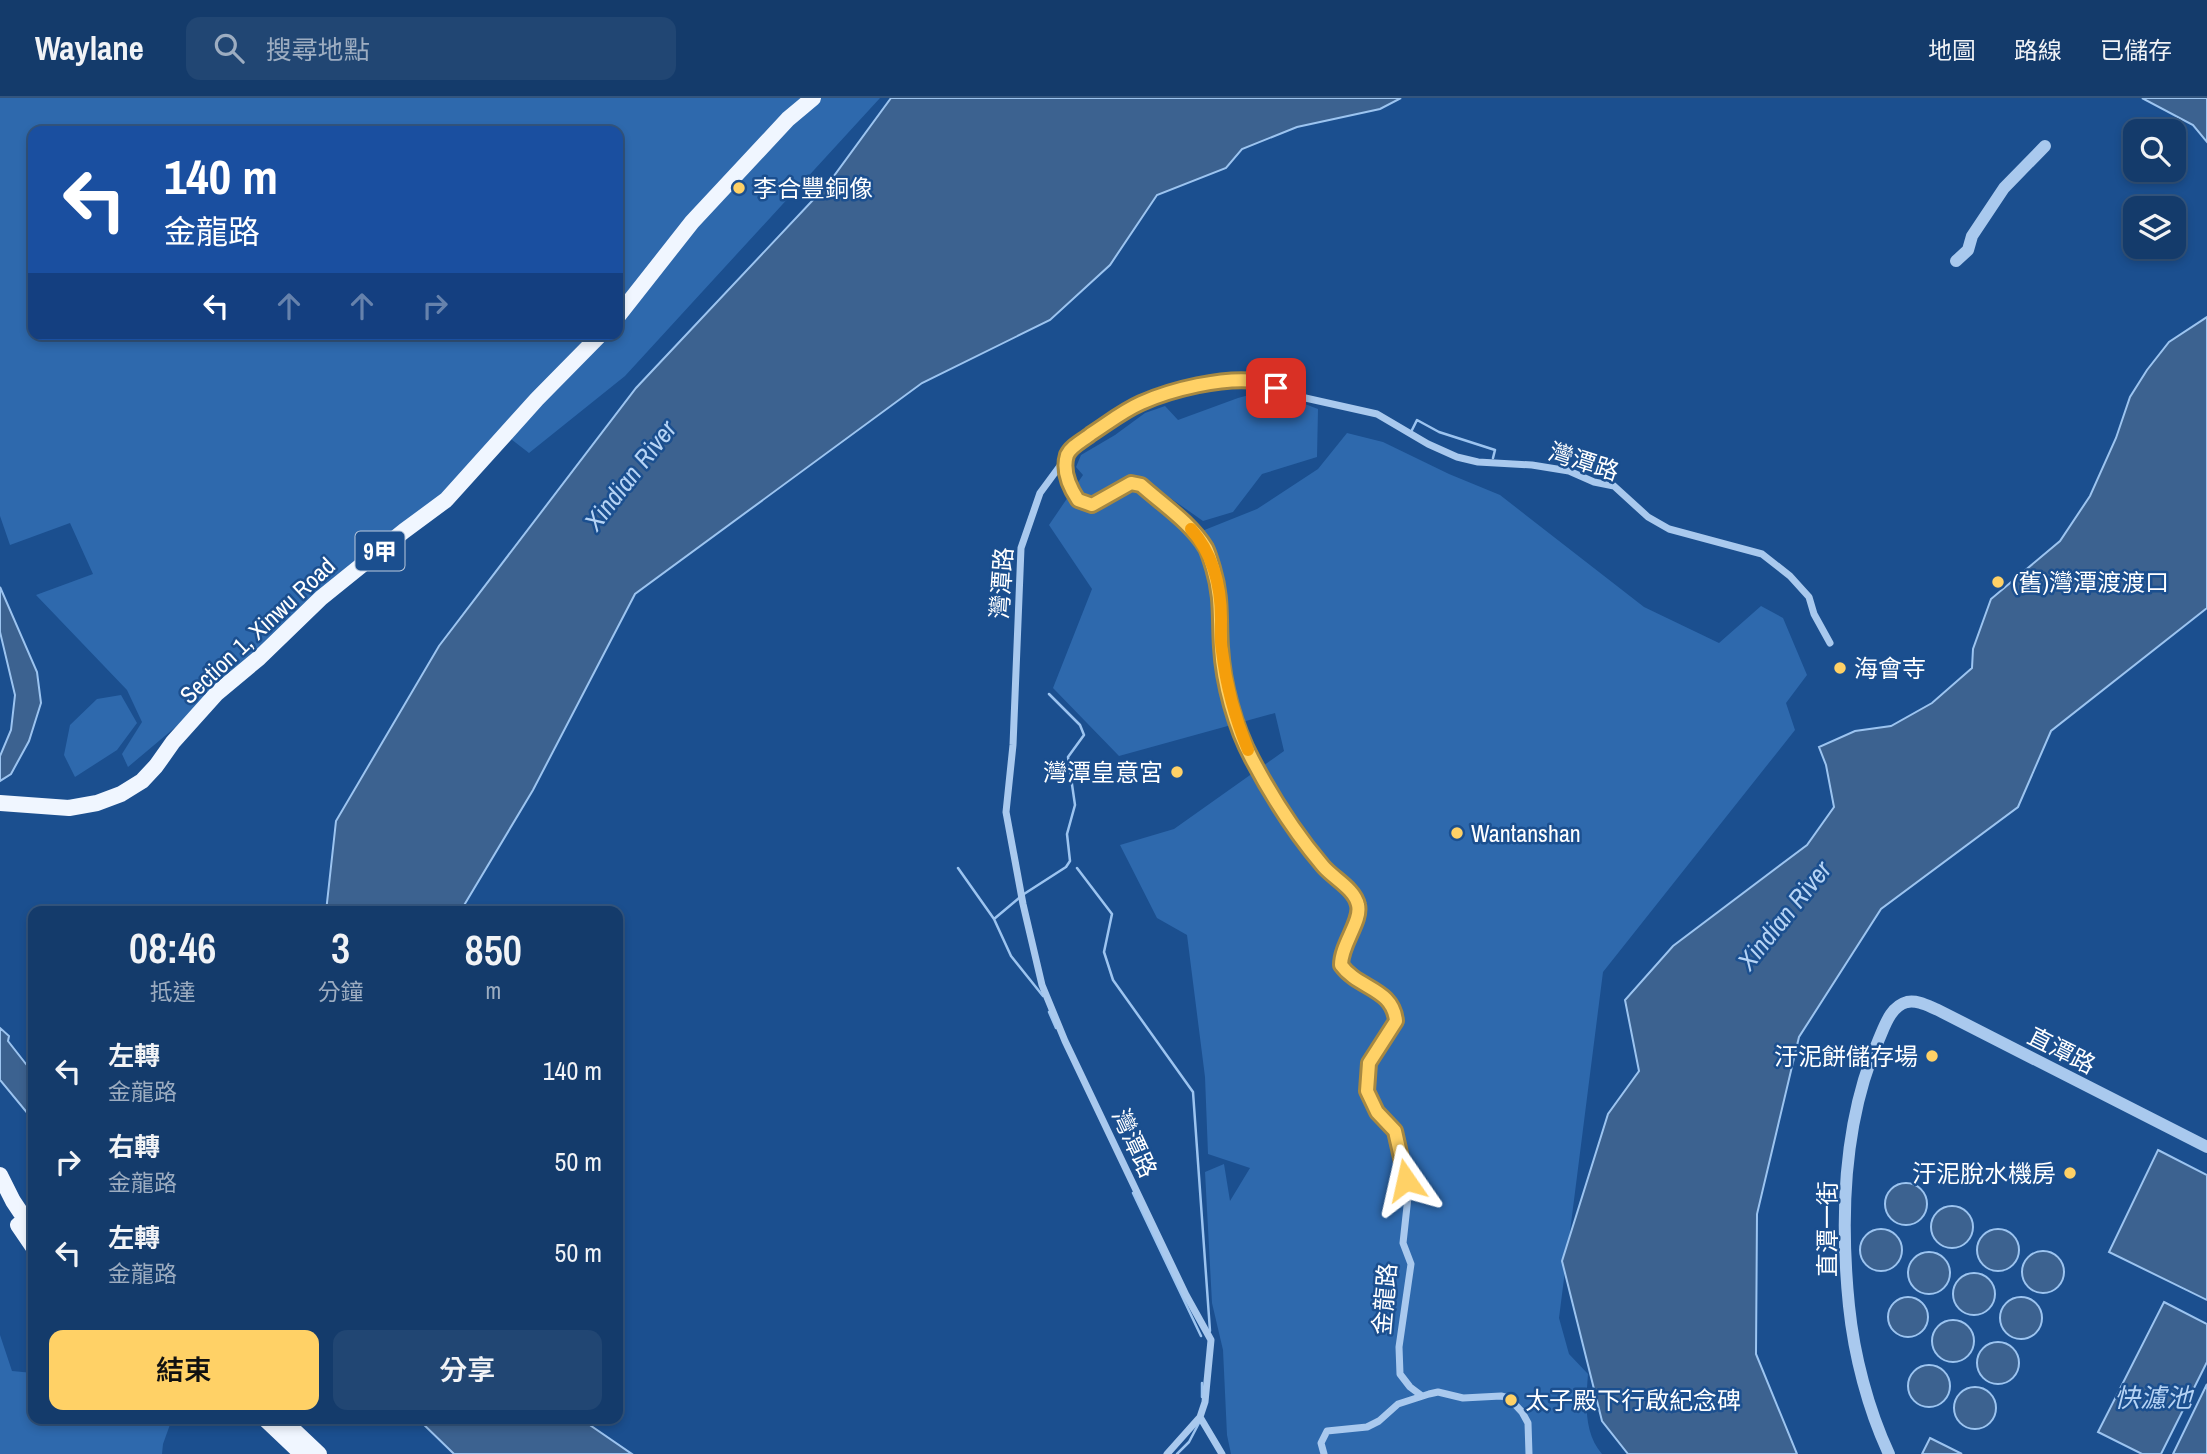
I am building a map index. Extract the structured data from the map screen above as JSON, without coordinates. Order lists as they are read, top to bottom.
{
  "streets": {
    "main road": ["9甲", "Section 1, Xinwu Road"],
    "street": [
      "灣潭路",
      "直潭路",
      "直潭一街",
      "金龍路"
    ]
  },
  "crossings": [
    ["灣潭路", "金龍路"],
    ["直潭路", "直潭一街"]
  ],
  "water": ["Xindian River", "快濾池"],
  "places": [
    "李合豐銅像",
    "(舊)灣潭渡渡口",
    "海會寺",
    "灣潭皇意宮",
    "Wantanshan",
    "汙泥餅儲存場",
    "汙泥脫水機房",
    "太子殿下行啟紀念碑"
  ],
  "page": {
    "header": "Waylane",
    "search": "搜尋地點",
    "nav": ["地圖", "路線", "已儲存"],
    "turn": ["140 m", "金龍路"],
    "eta": [
      "08:46",
      "抵達",
      "3",
      "分鐘",
      "850",
      "m"
    ],
    "list": [
      {
        "name": "左轉",
        "note": "金龍路",
        "value": "140 m"
      },
      {
        "name": "右轉",
        "note": "金龍路",
        "value": "50 m"
      },
      {
        "name": "左轉",
        "note": "金龍路",
        "value": "50 m"
      }
    ],
    "buttons": ["結束", "分享"]
  }
}
